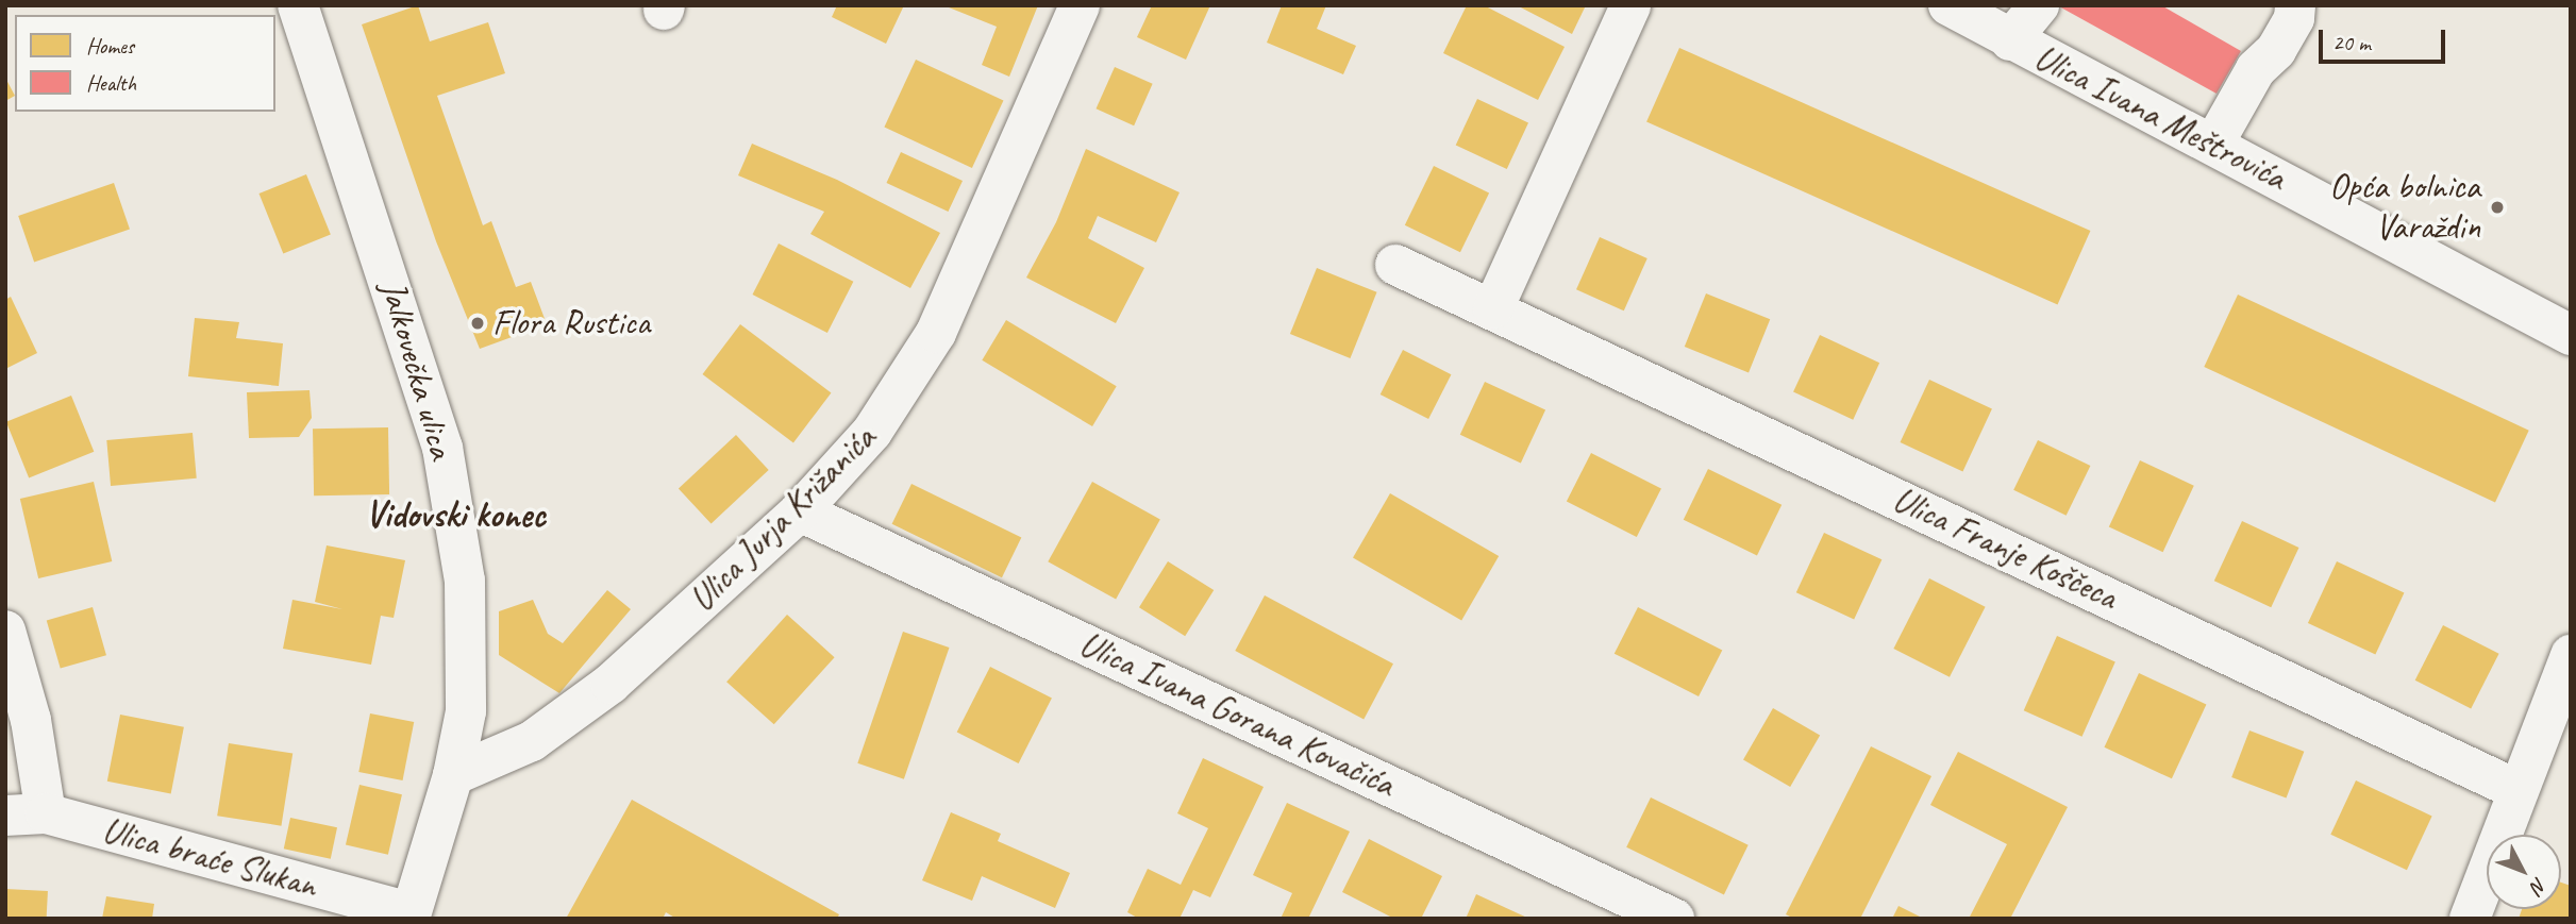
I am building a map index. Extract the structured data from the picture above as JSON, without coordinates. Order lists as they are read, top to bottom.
{
  "streets": {
    "street": [
      "Ulica Ivana Meštrovića",
      "Jalkovečka ulica",
      "Ulica Jurja Križanića",
      "Ulica Franje Koščeca",
      "Ulica Ivana Gorana Kovačića",
      "Ulica braće Slukan"
    ]
  },
  "crossings": [
    ["Jalkovečka ulica", "Ulica Jurja Križanića"],
    ["Jalkovečka ulica", "Ulica braće Slukan"],
    ["Ulica Jurja Križanića", "Ulica Ivana Gorana Kovačića"]
  ],
  "districts": ["Vidovski konec"],
  "places": ["Opća bolnica Varaždin", "Flora Rustica"],
  "legend": ["Homes", "Health"],
  "scale_bar": "20 m",
  "north": "bottom right"
}
